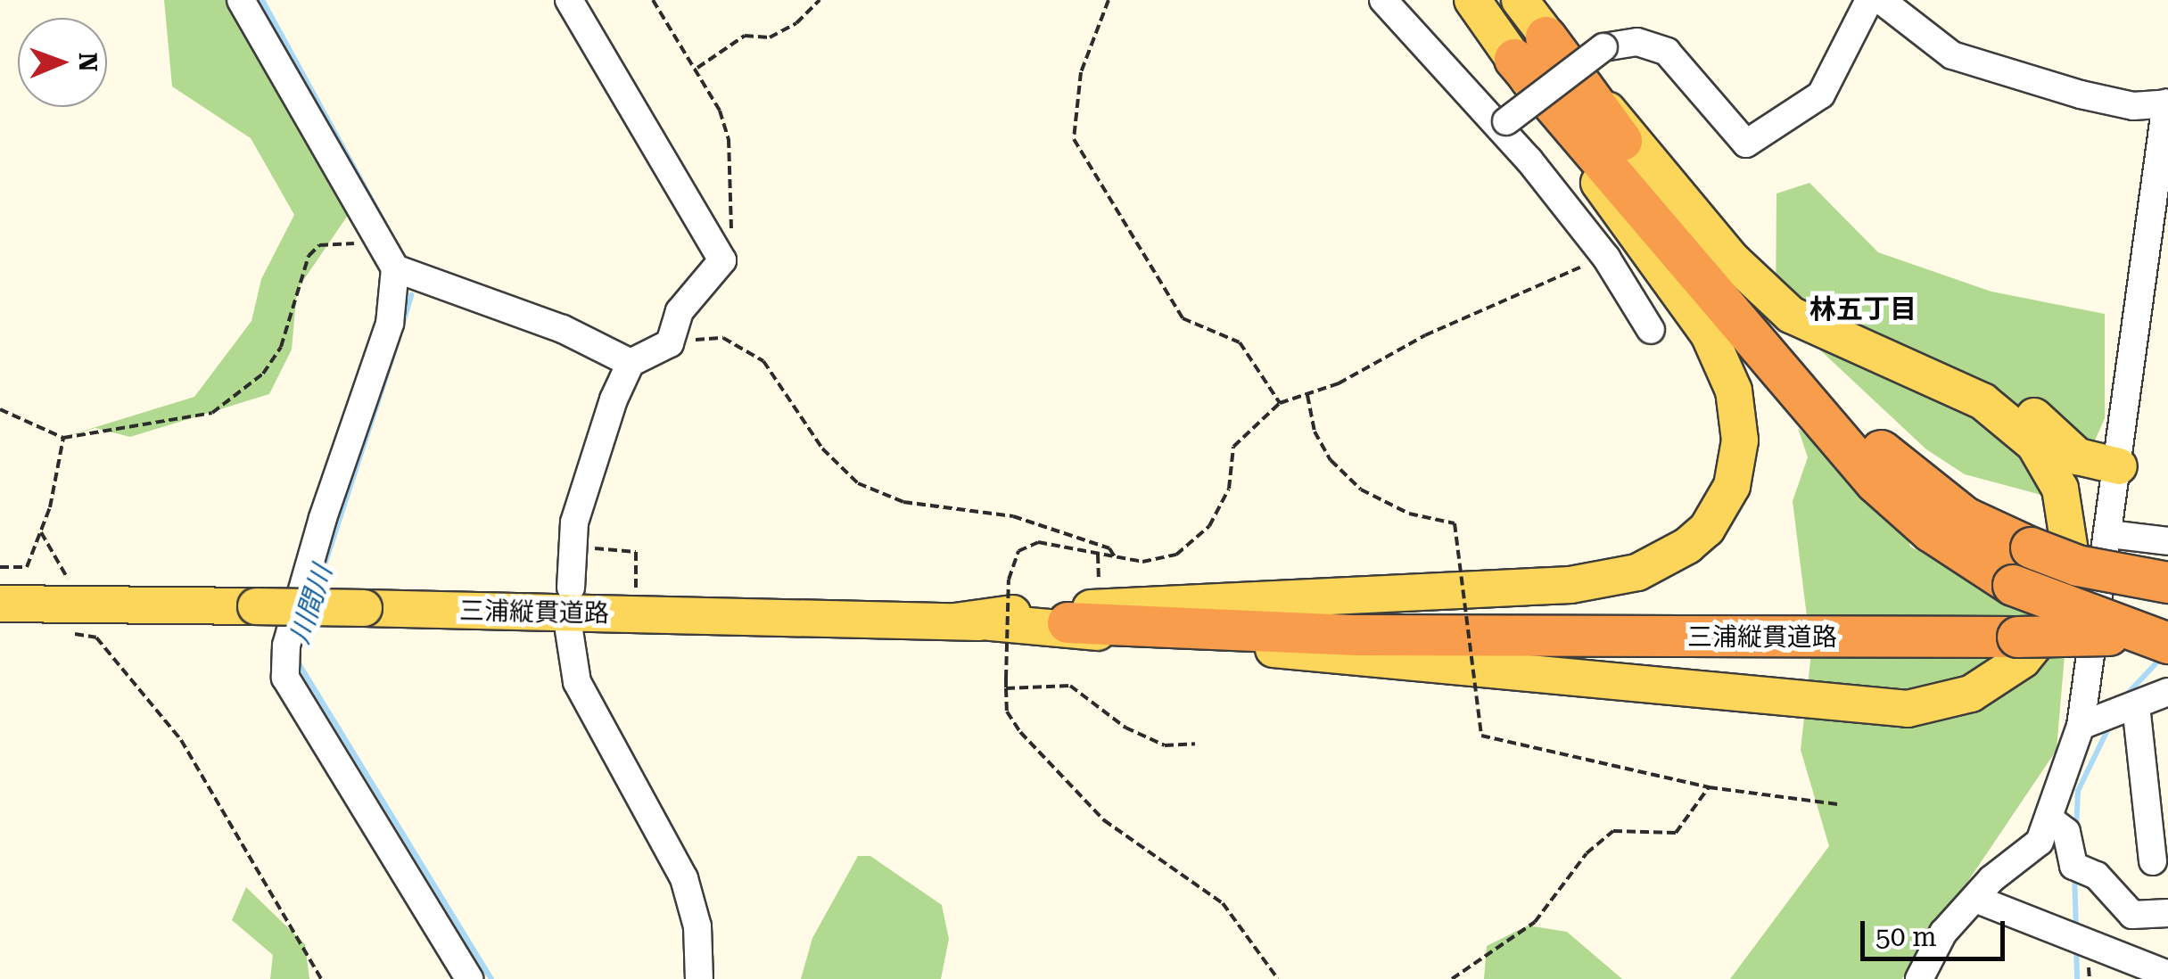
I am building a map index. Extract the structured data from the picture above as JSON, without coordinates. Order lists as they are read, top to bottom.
{
  "streets": {
    "highway": ["三浦縦貫道路"]
  },
  "districts": ["林五丁目"],
  "water": ["川間川"],
  "scale_bar": "50 m",
  "north": "right"
}
